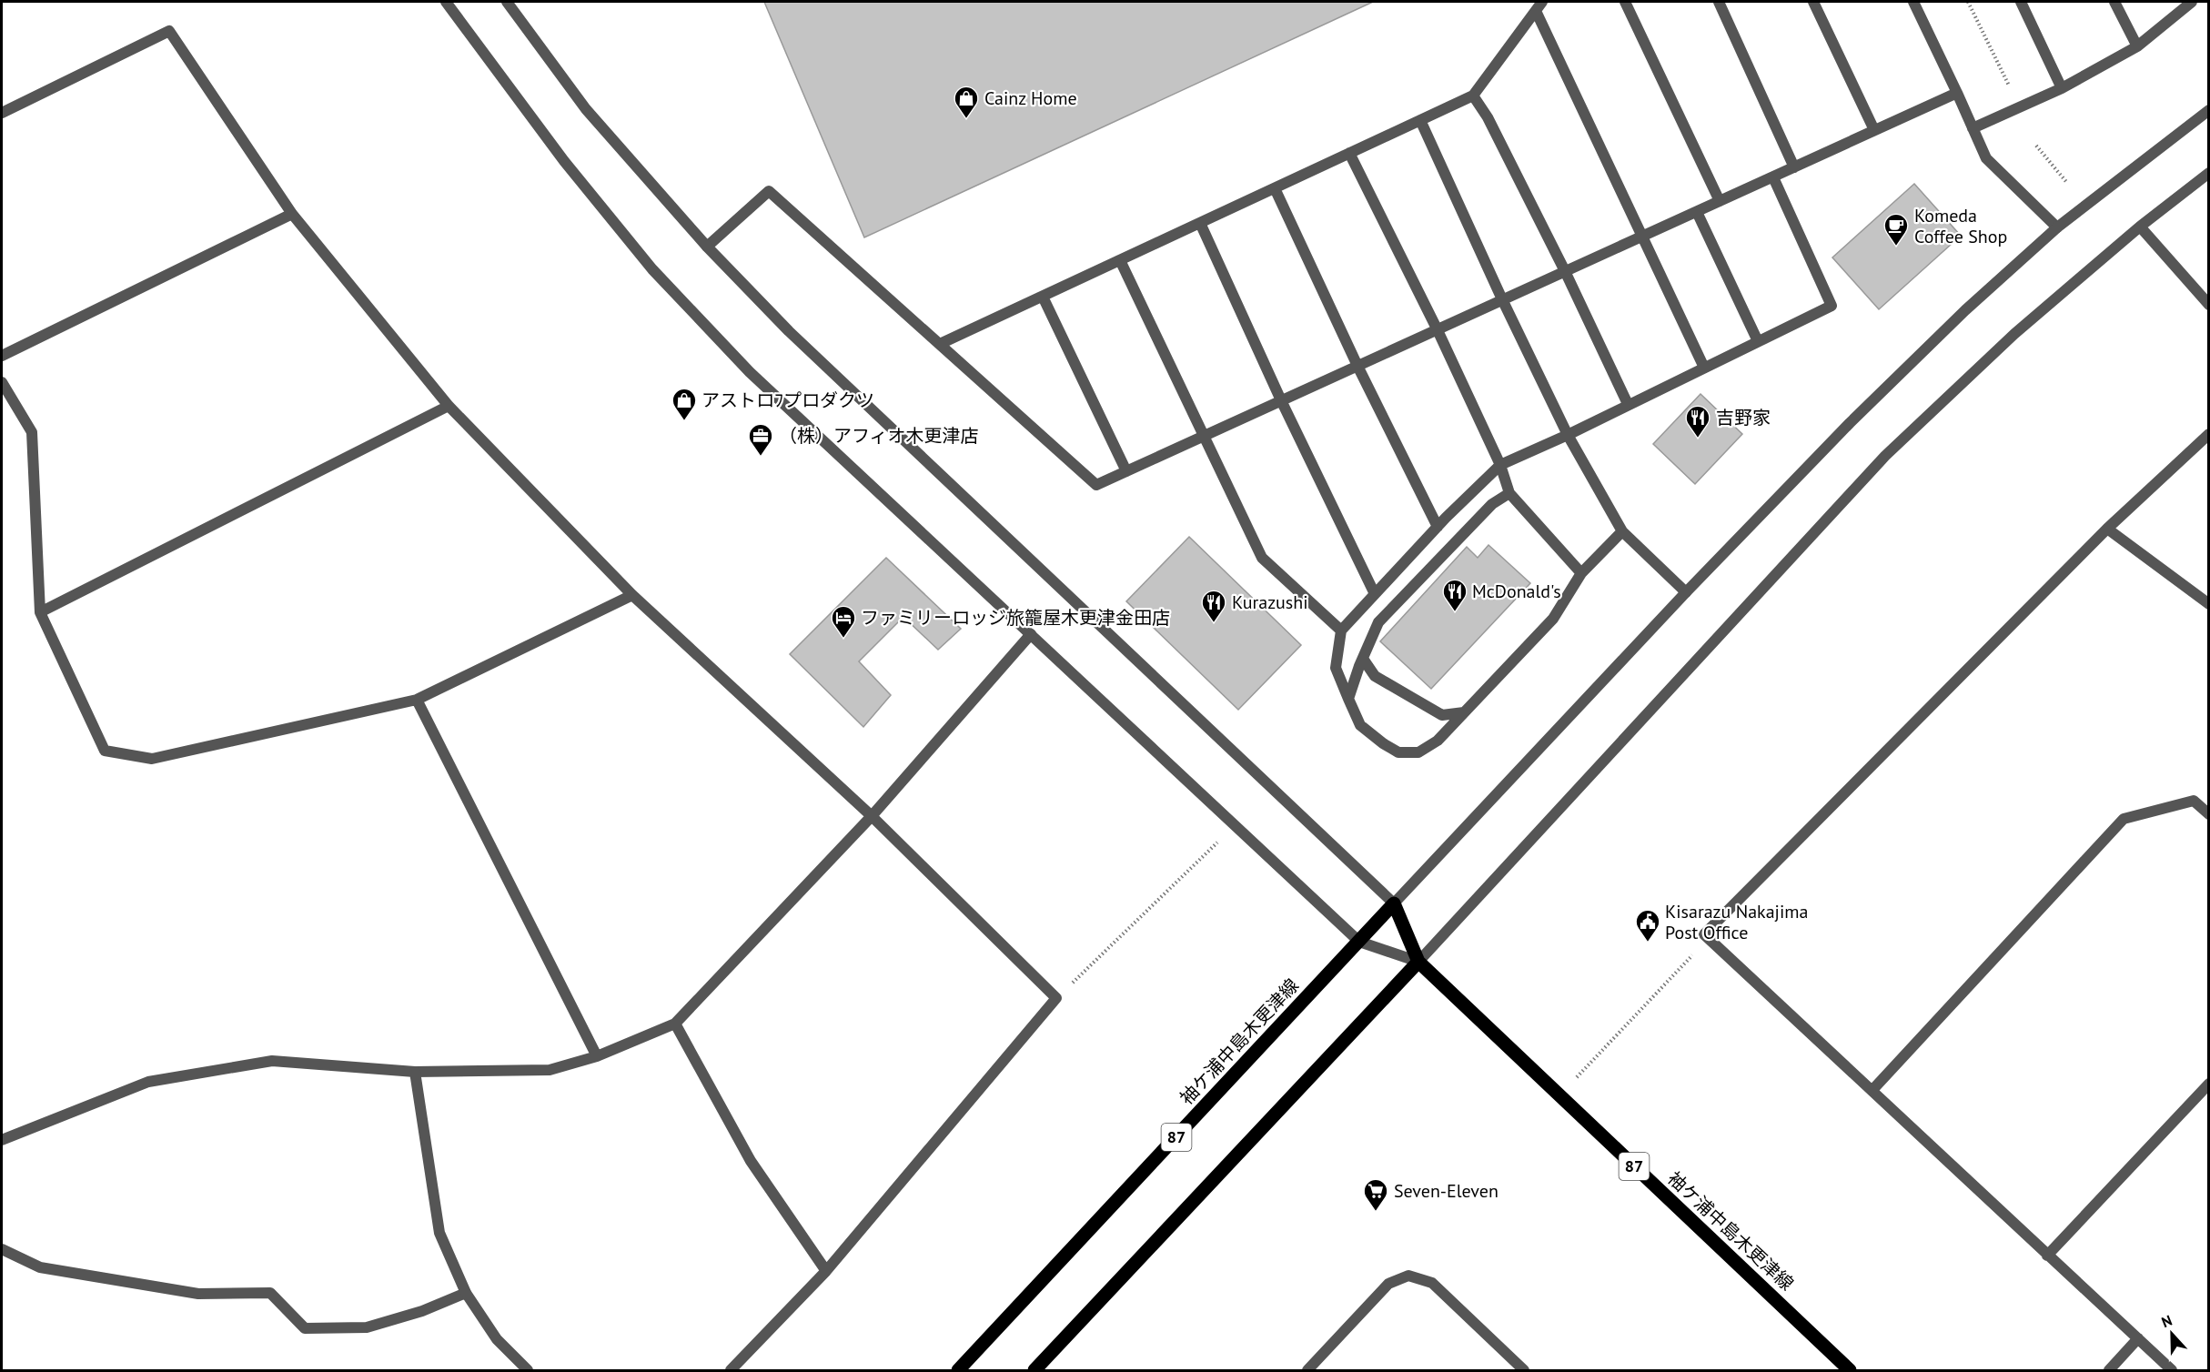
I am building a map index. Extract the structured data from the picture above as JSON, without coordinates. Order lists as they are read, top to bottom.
{
  "streets": {
    "main road": ["袖ケ浦中島木更津線", "87"]
  },
  "places": {
    "shop": ["Cainz Home", "アストロﾌプロダクツ"],
    "cafe": ["Komeda Coffee Shop"],
    "restaurant": ["吉野家", "McDonald's", "Kurazushi"],
    "office": ["（株）アフィオ木更津店"],
    "hotel": ["ファミリーロッジ旅籠屋木更津金田店"],
    "public building": ["Kisarazu Nakajima Post Office"],
    "supermarket": ["Seven-Eleven"]
  },
  "north": "top"
}
